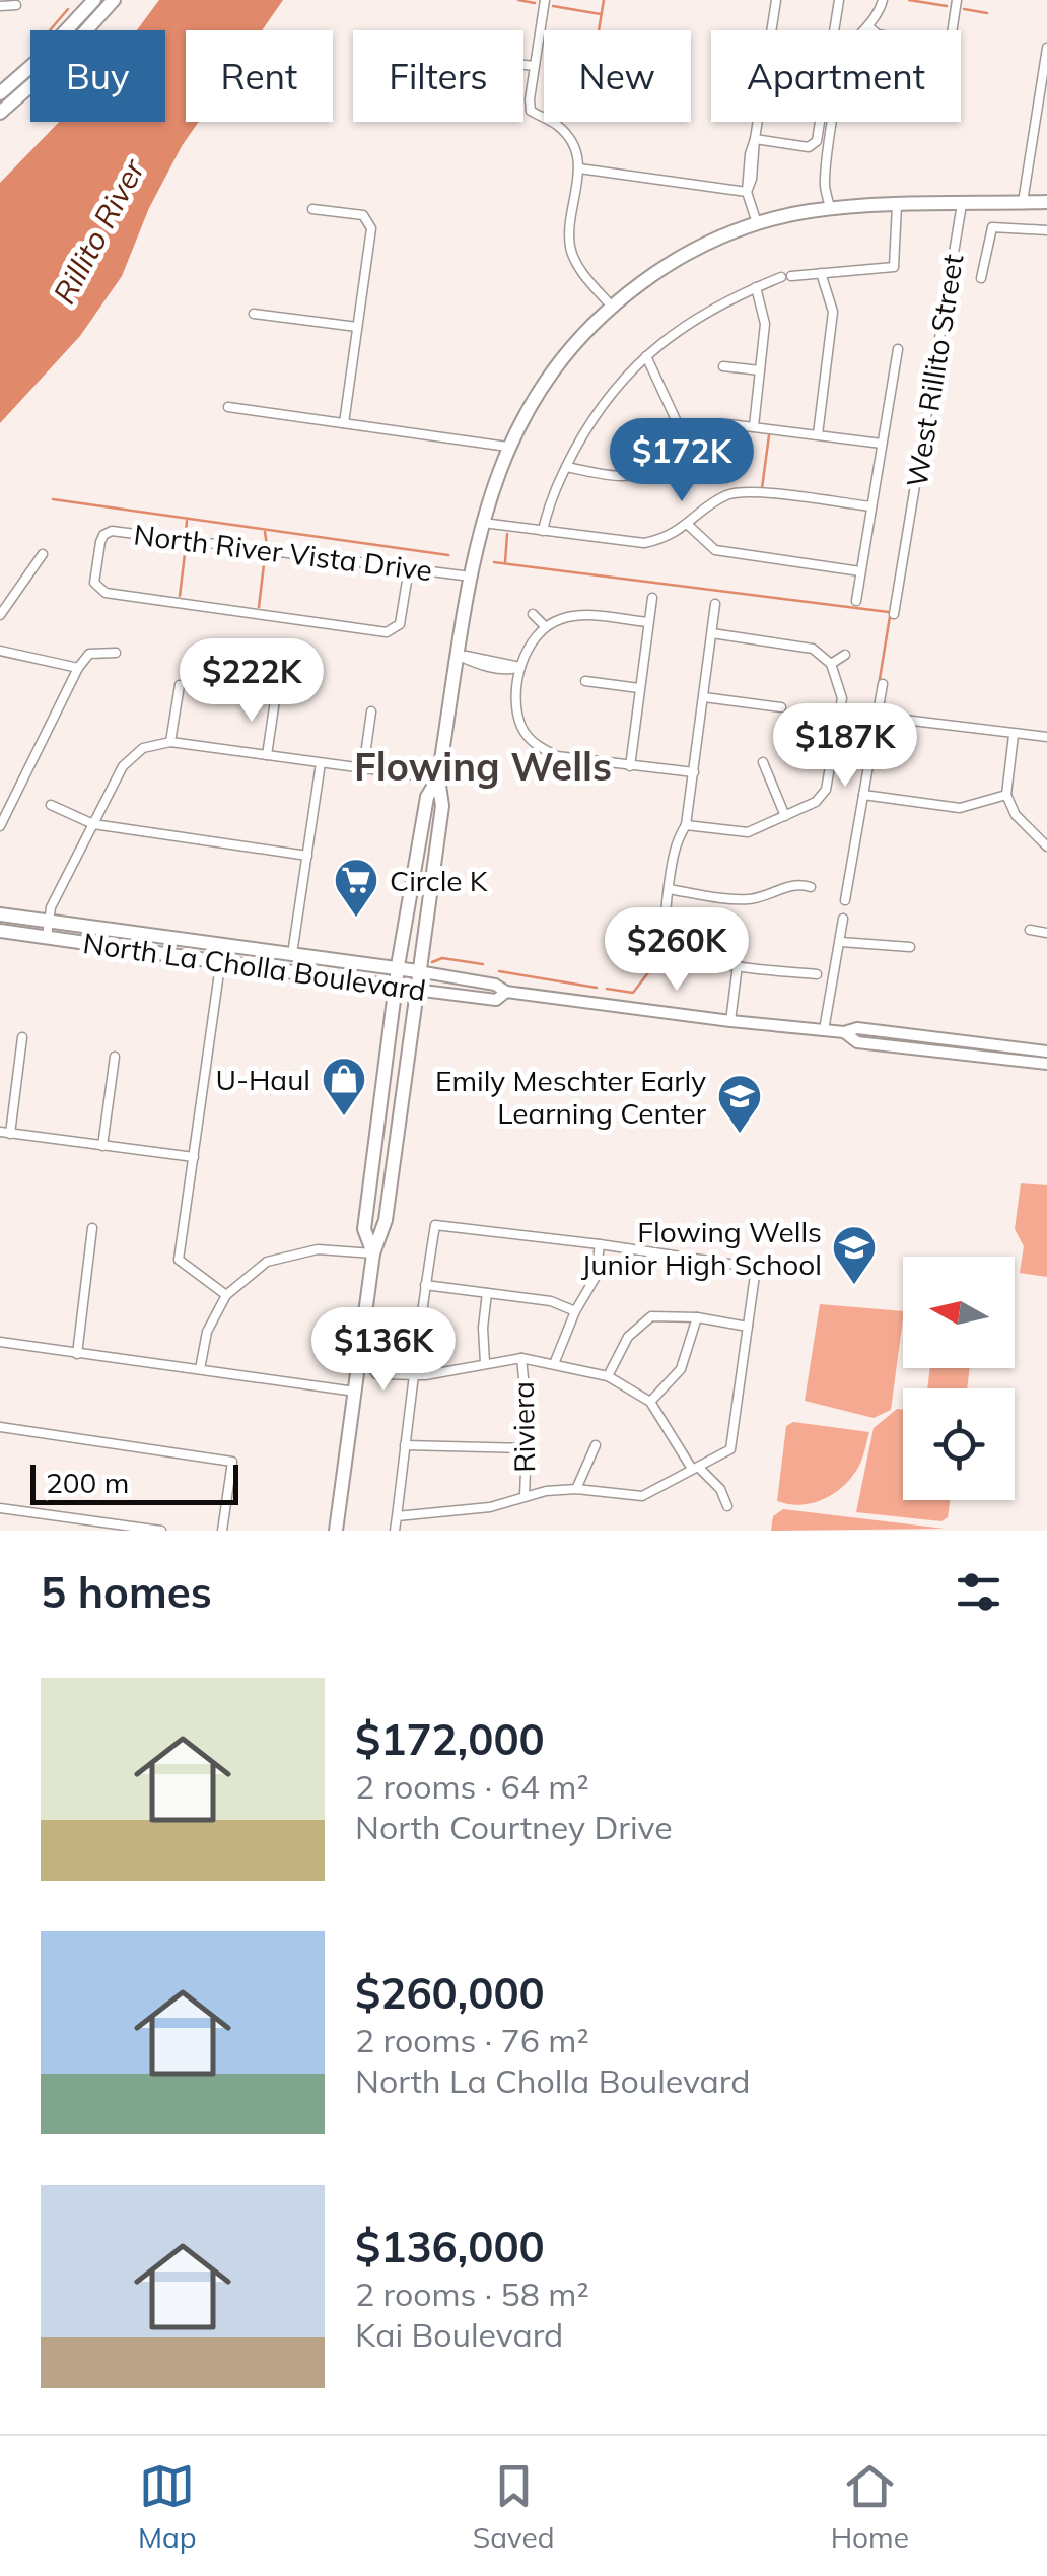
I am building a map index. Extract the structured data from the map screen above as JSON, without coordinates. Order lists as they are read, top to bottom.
{
  "streets": {
    "main road": ["North La Cholla Boulevard"],
    "street": ["West Rillito Street", "North River Vista Drive", "Riviera"]
  },
  "districts": ["Flowing Wells"],
  "water": ["Rillito River"],
  "places": {
    "supermarket": ["Circle K"],
    "shop": ["U-Haul"],
    "school or university": ["Emily Meschter Early Learning Center", "Flowing Wells Junior High School"]
  },
  "scale_bar": "200 m",
  "north": "left",
  "page": {
    "chip": [
      "Buy",
      "Rent",
      "Filters",
      "New",
      "Apartment"
    ],
    "price": [
      "$172K",
      "$222K",
      "$187K",
      "$260K",
      "$136K"
    ],
    "scale": "200 m",
    "heading": "5 homes",
    "list": [
      {
        "name": "$172,000",
        "note": "2 rooms · 64 m² · North Courtney Drive"
      },
      {
        "name": "$260,000",
        "note": "2 rooms · 76 m² · North La Cholla Boulevard"
      },
      {
        "name": "$136,000",
        "note": "2 rooms · 58 m² · Kai Boulevard"
      }
    ],
    "tabs": ["Map", "Saved", "Home"]
  }
}
